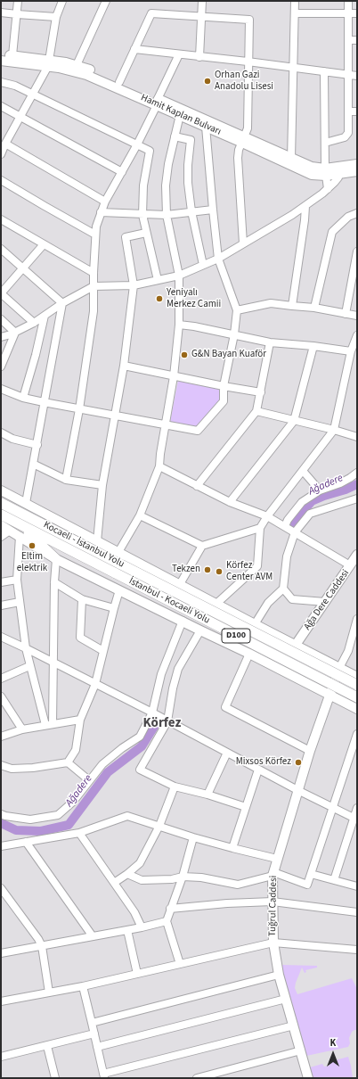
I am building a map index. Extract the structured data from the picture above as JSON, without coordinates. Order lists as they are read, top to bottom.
{
  "streets": {
    "highway": ["Kocaeli - İstanbul Yolu", "İstanbul - Kocaeli Yolu", "D100"],
    "main road": ["Hamit Kaplan Bulvarı", "Ağa Dere Caddesi", "Tuğrul Caddesi"]
  },
  "districts": ["Körfez"],
  "water": ["Ağadere"],
  "places": [
    "Orhan Gazi Anadolu Lisesi",
    "Yeniyalı Merkez Camii",
    "G&N Bayan Kuaför",
    "Eltim elektrik",
    "Tekzen",
    "Körfez Center AVM",
    "Mixsos Körfez"
  ],
  "north": "top"
}
